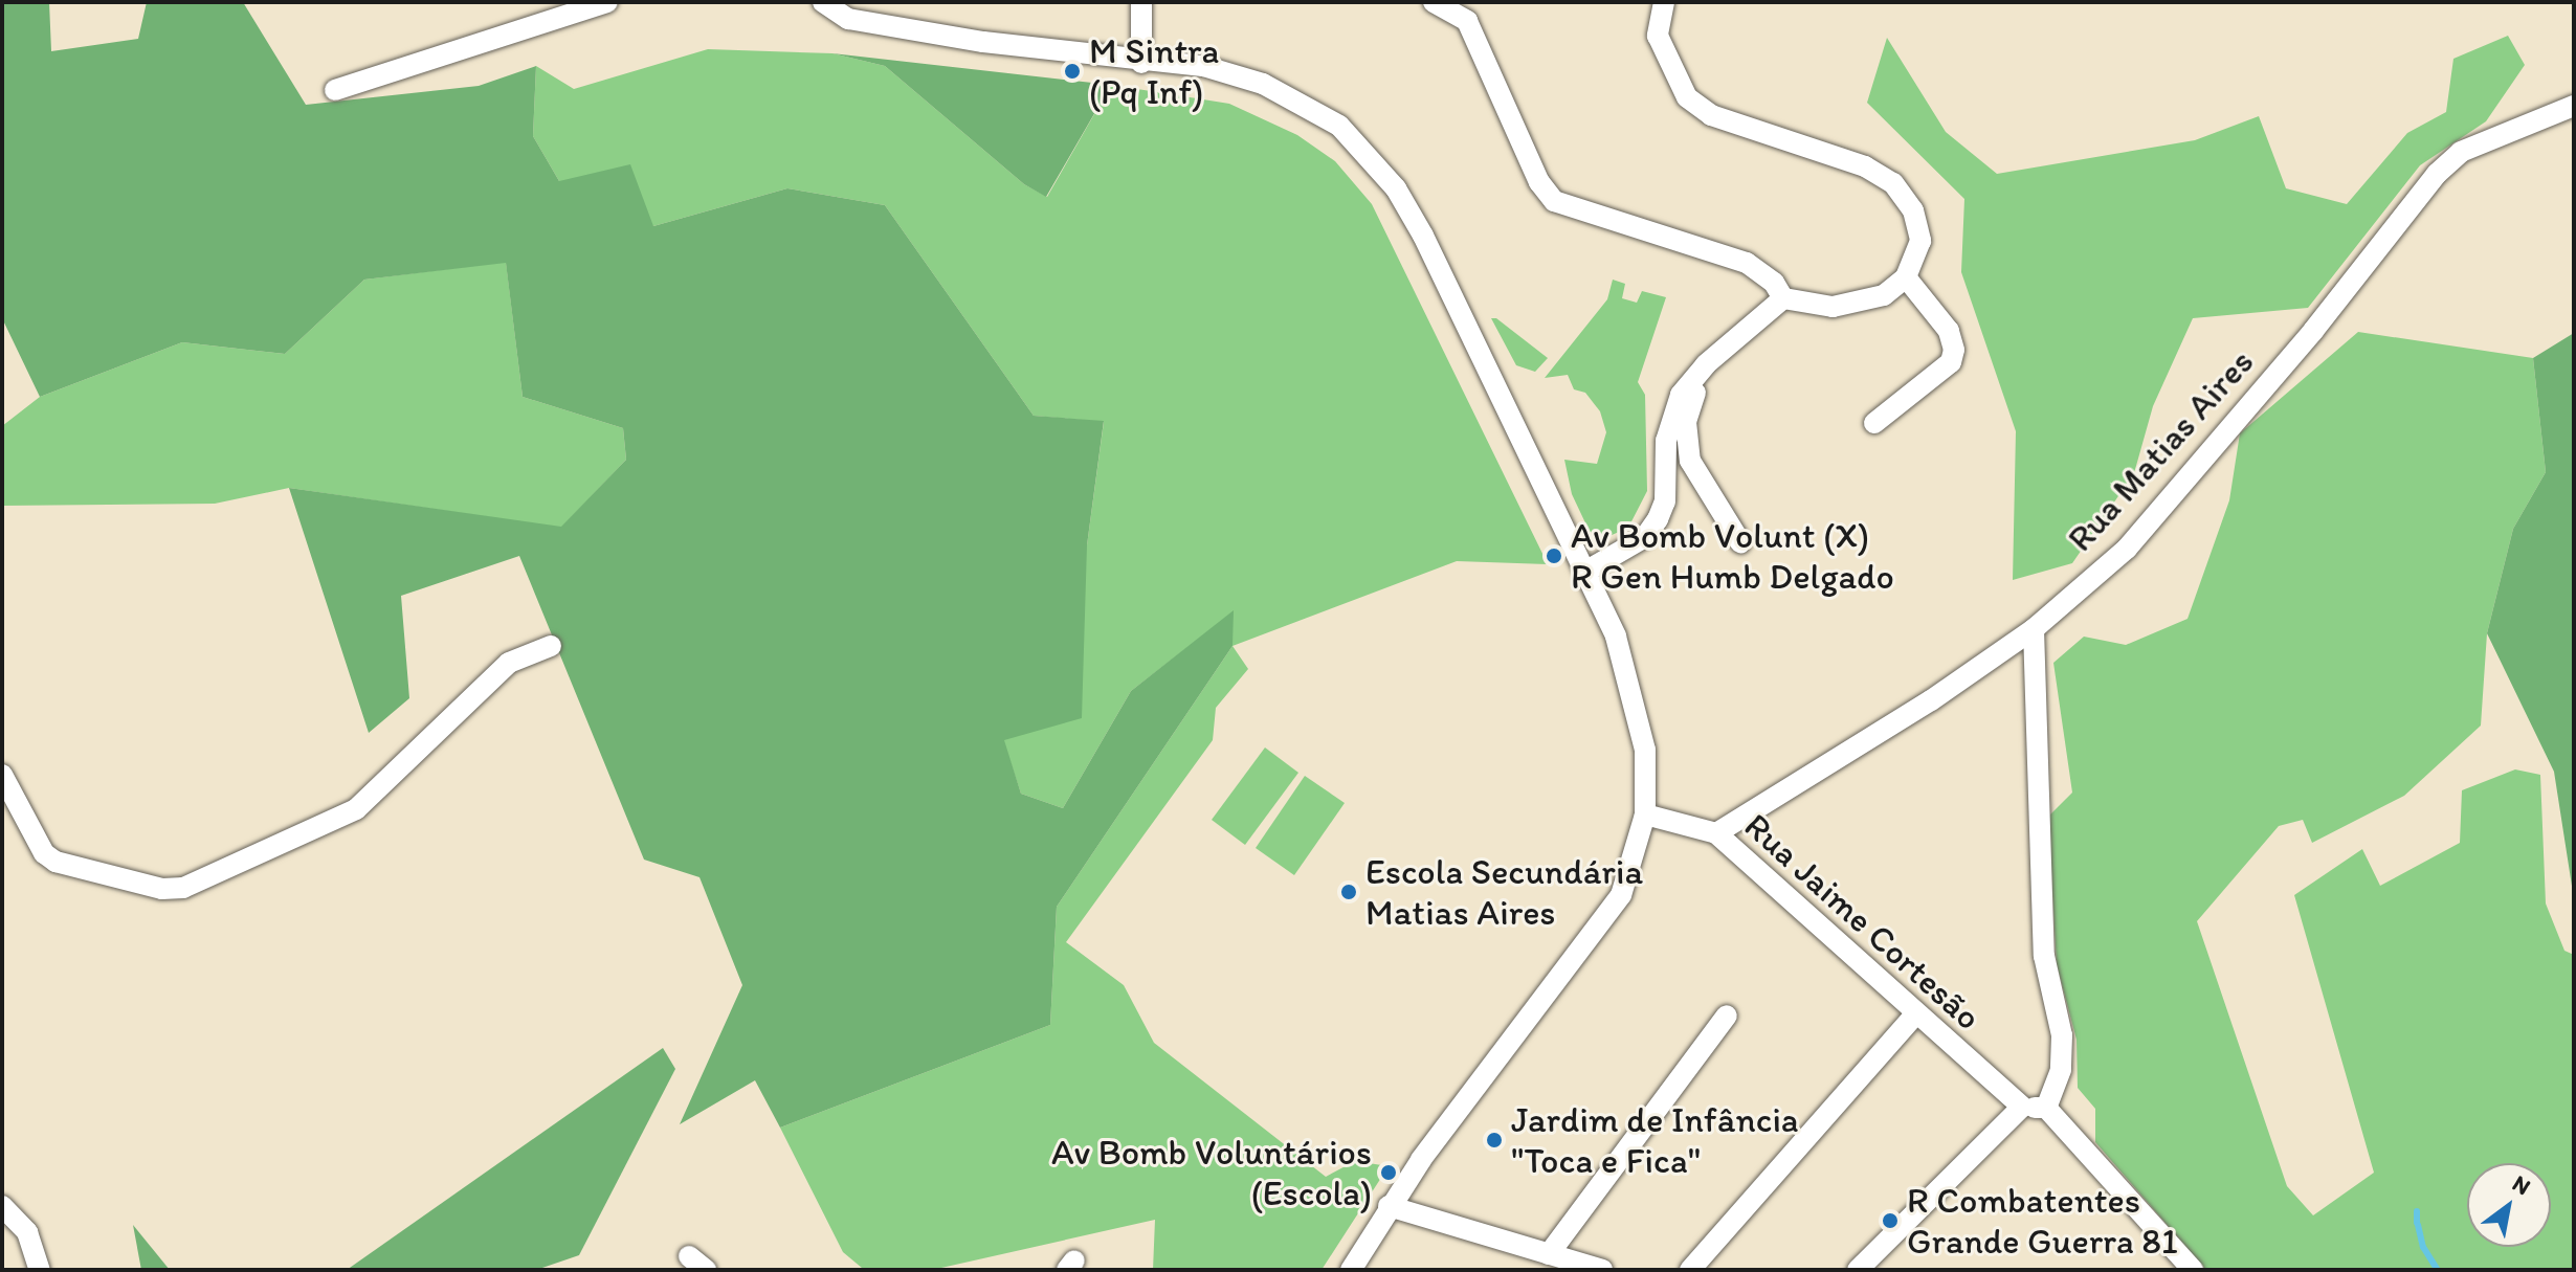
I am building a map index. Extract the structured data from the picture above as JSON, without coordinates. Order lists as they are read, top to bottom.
{
  "streets": {
    "street": ["Rua Matias Aires", "Rua Jaime Cortesão"]
  },
  "crossings": [
    ["Rua Matias Aires", "Rua Jaime Cortesão"]
  ],
  "places": [
    "M Sintra (Pq Inf)",
    "Av Bomb Volunt (X) R Gen Humb Delgado",
    "Escola Secundária Matias Aires",
    "Jardim de Infância \"Toca e Fica\"",
    "Av Bomb Voluntários (Escola)",
    "R Combatentes Grande Guerra 81"
  ],
  "north": "top right"
}
